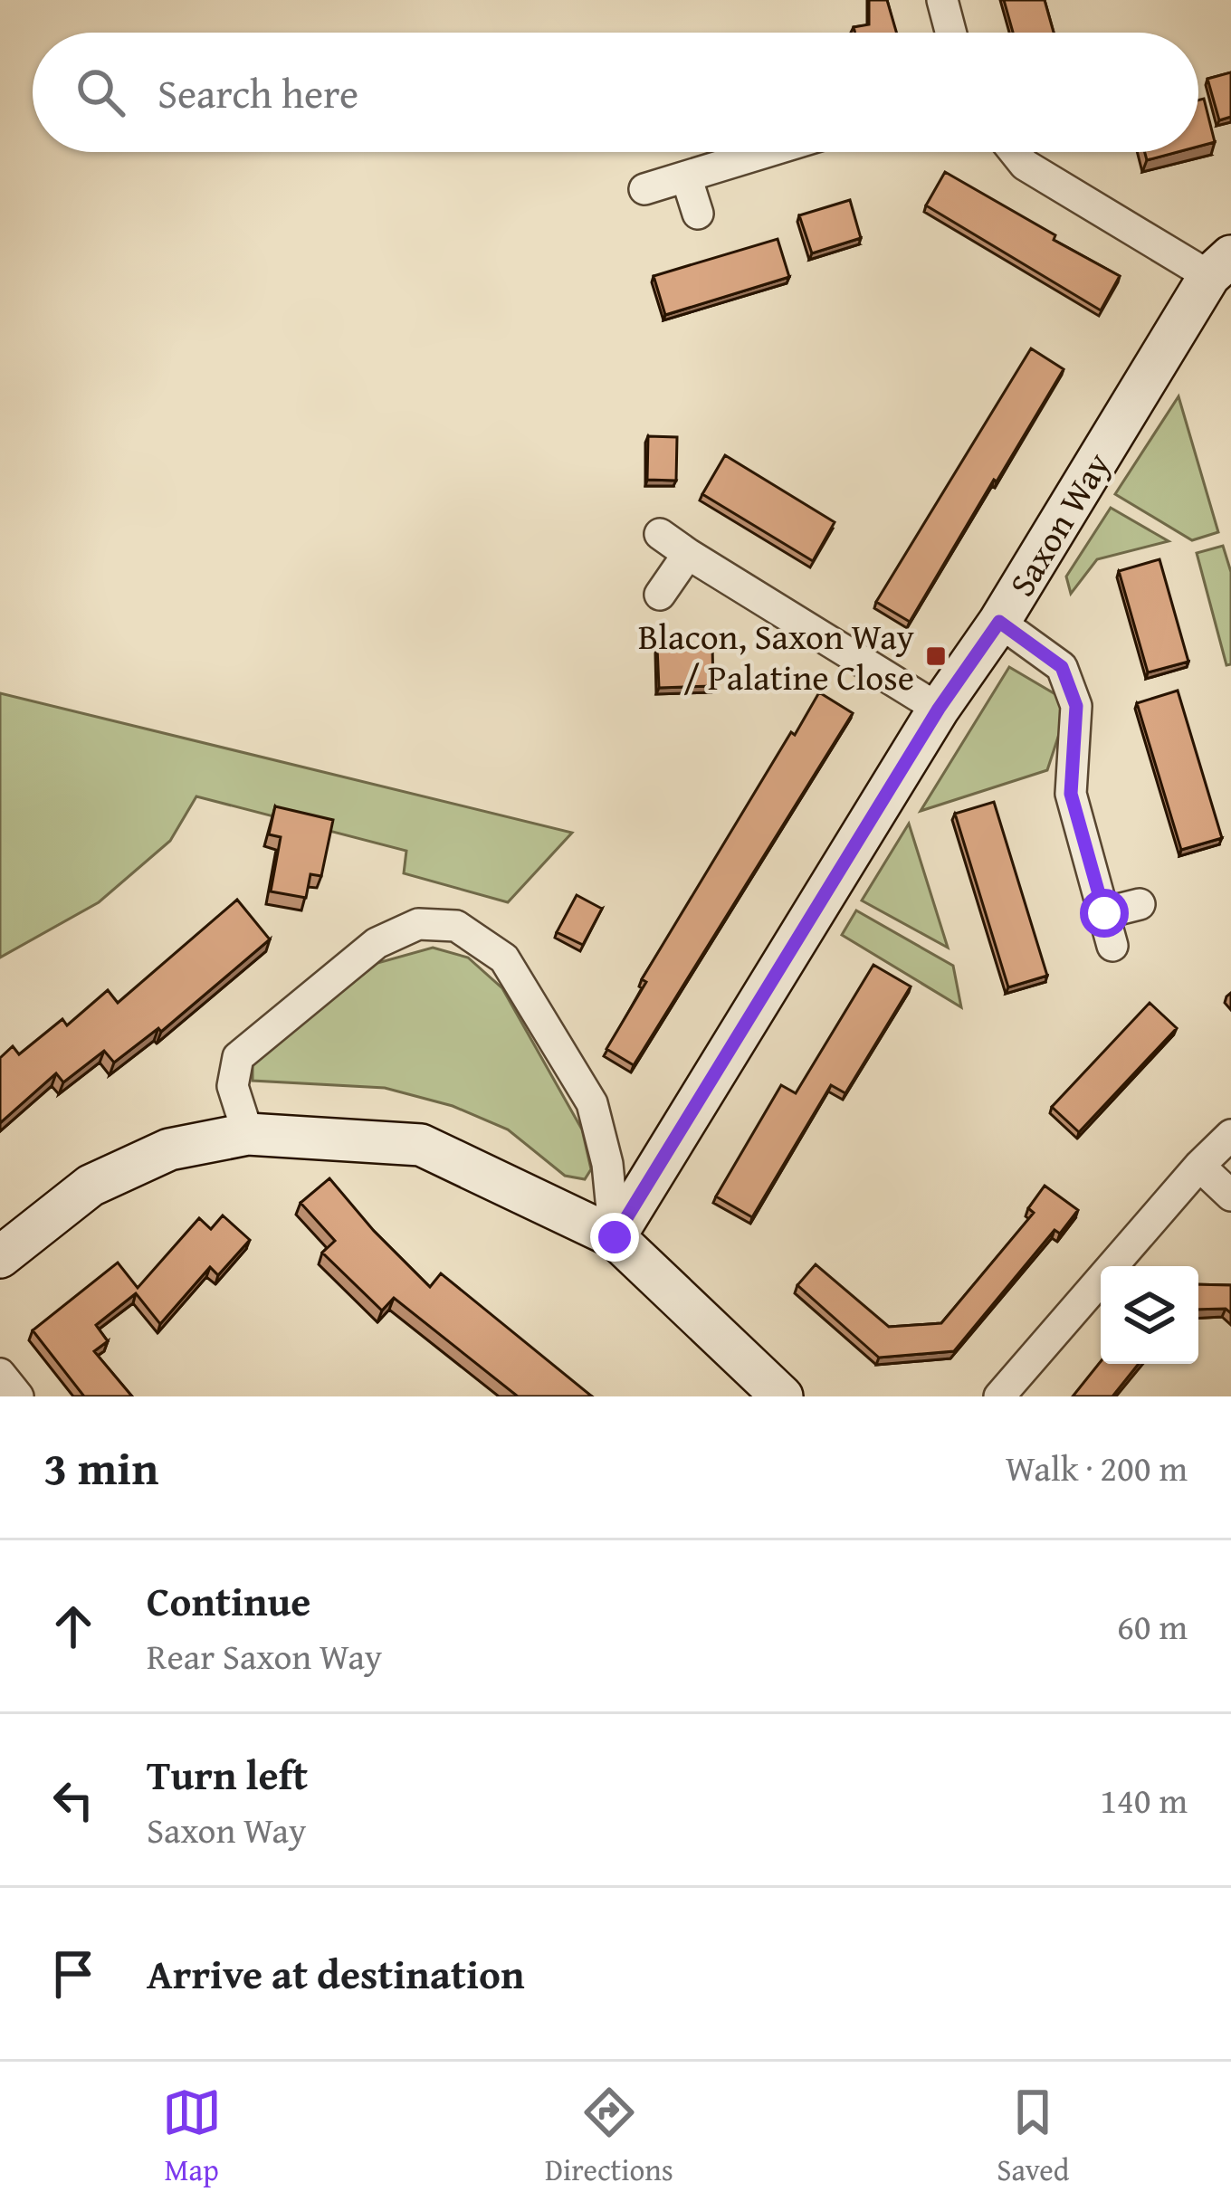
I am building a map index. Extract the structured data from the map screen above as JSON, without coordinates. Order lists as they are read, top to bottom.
{
  "streets": {
    "street": ["Saxon Way"]
  },
  "places": {
    "transit": ["Blacon, Saxon Way / Palatine Close"]
  },
  "page": {
    "search": "Search here",
    "heading": ["3 min", "Walk · 200 m"],
    "list": [
      ["Continue", "Rear Saxon Way", "60 m"],
      ["Turn left", "Saxon Way", "140 m"],
      "Arrive at destination"
    ],
    "nav": ["Map", "Directions", "Saved"]
  }
}
